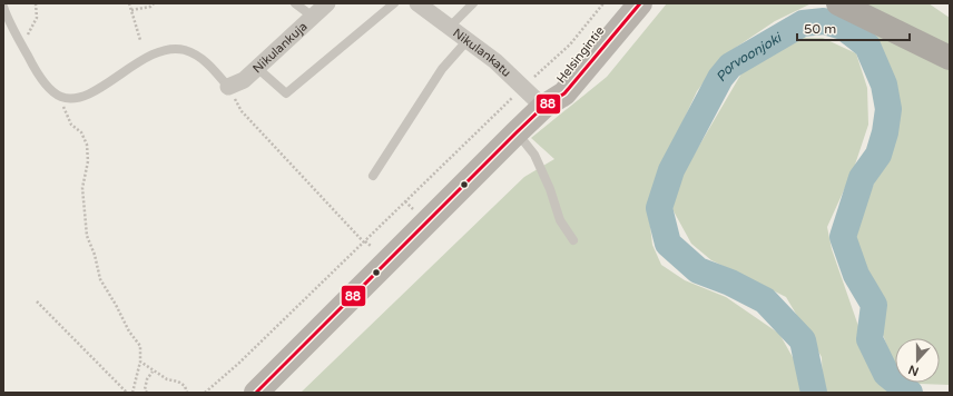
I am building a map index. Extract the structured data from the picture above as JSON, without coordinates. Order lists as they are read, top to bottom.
{
  "streets": {
    "main road": ["Helsingintie"],
    "street": ["Nikulankuja", "Nikulankatu"]
  },
  "crossings": [
    ["Nikulankatu", "Helsingintie"]
  ],
  "water": ["Porvoonjoki"],
  "lines": ["transit line 88"],
  "scale_bar": "50 m",
  "north": "bottom"
}
